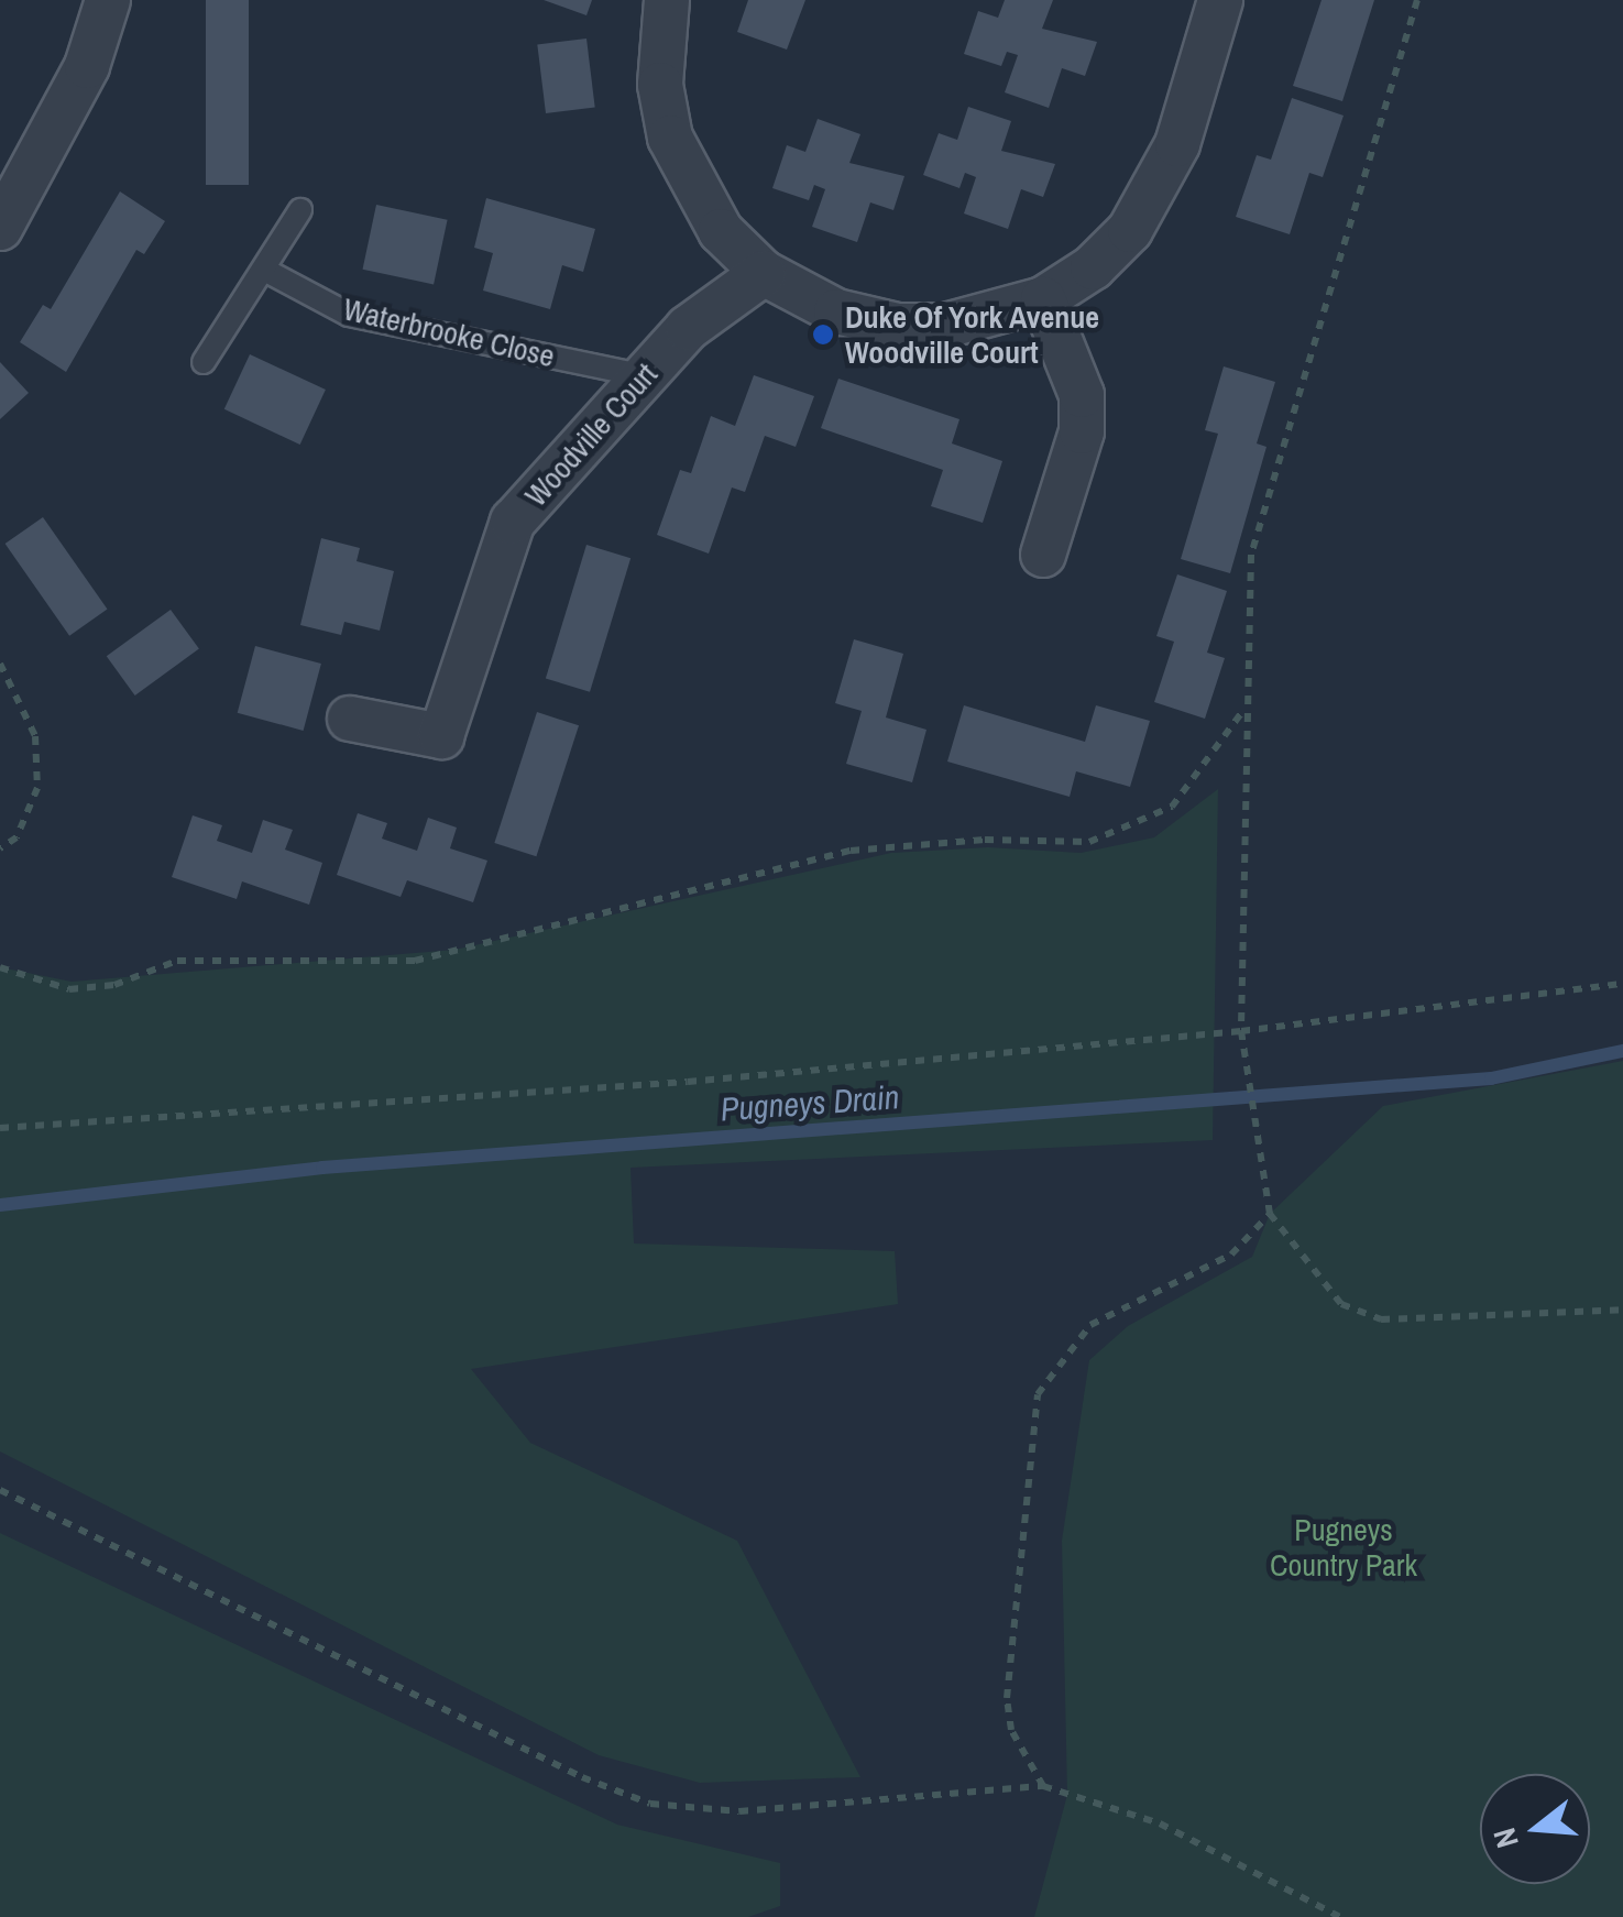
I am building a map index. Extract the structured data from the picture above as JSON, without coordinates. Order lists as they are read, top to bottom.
{
  "streets": {
    "street": ["Woodville Court"],
    "lane": ["Waterbrooke Close"]
  },
  "crossings": [
    ["Waterbrooke Close", "Woodville Court"]
  ],
  "water": ["Pugneys Drain"],
  "parks": ["Pugneys Country Park"],
  "places": ["Duke Of York Avenue Woodville Court"],
  "north": "left"
}
